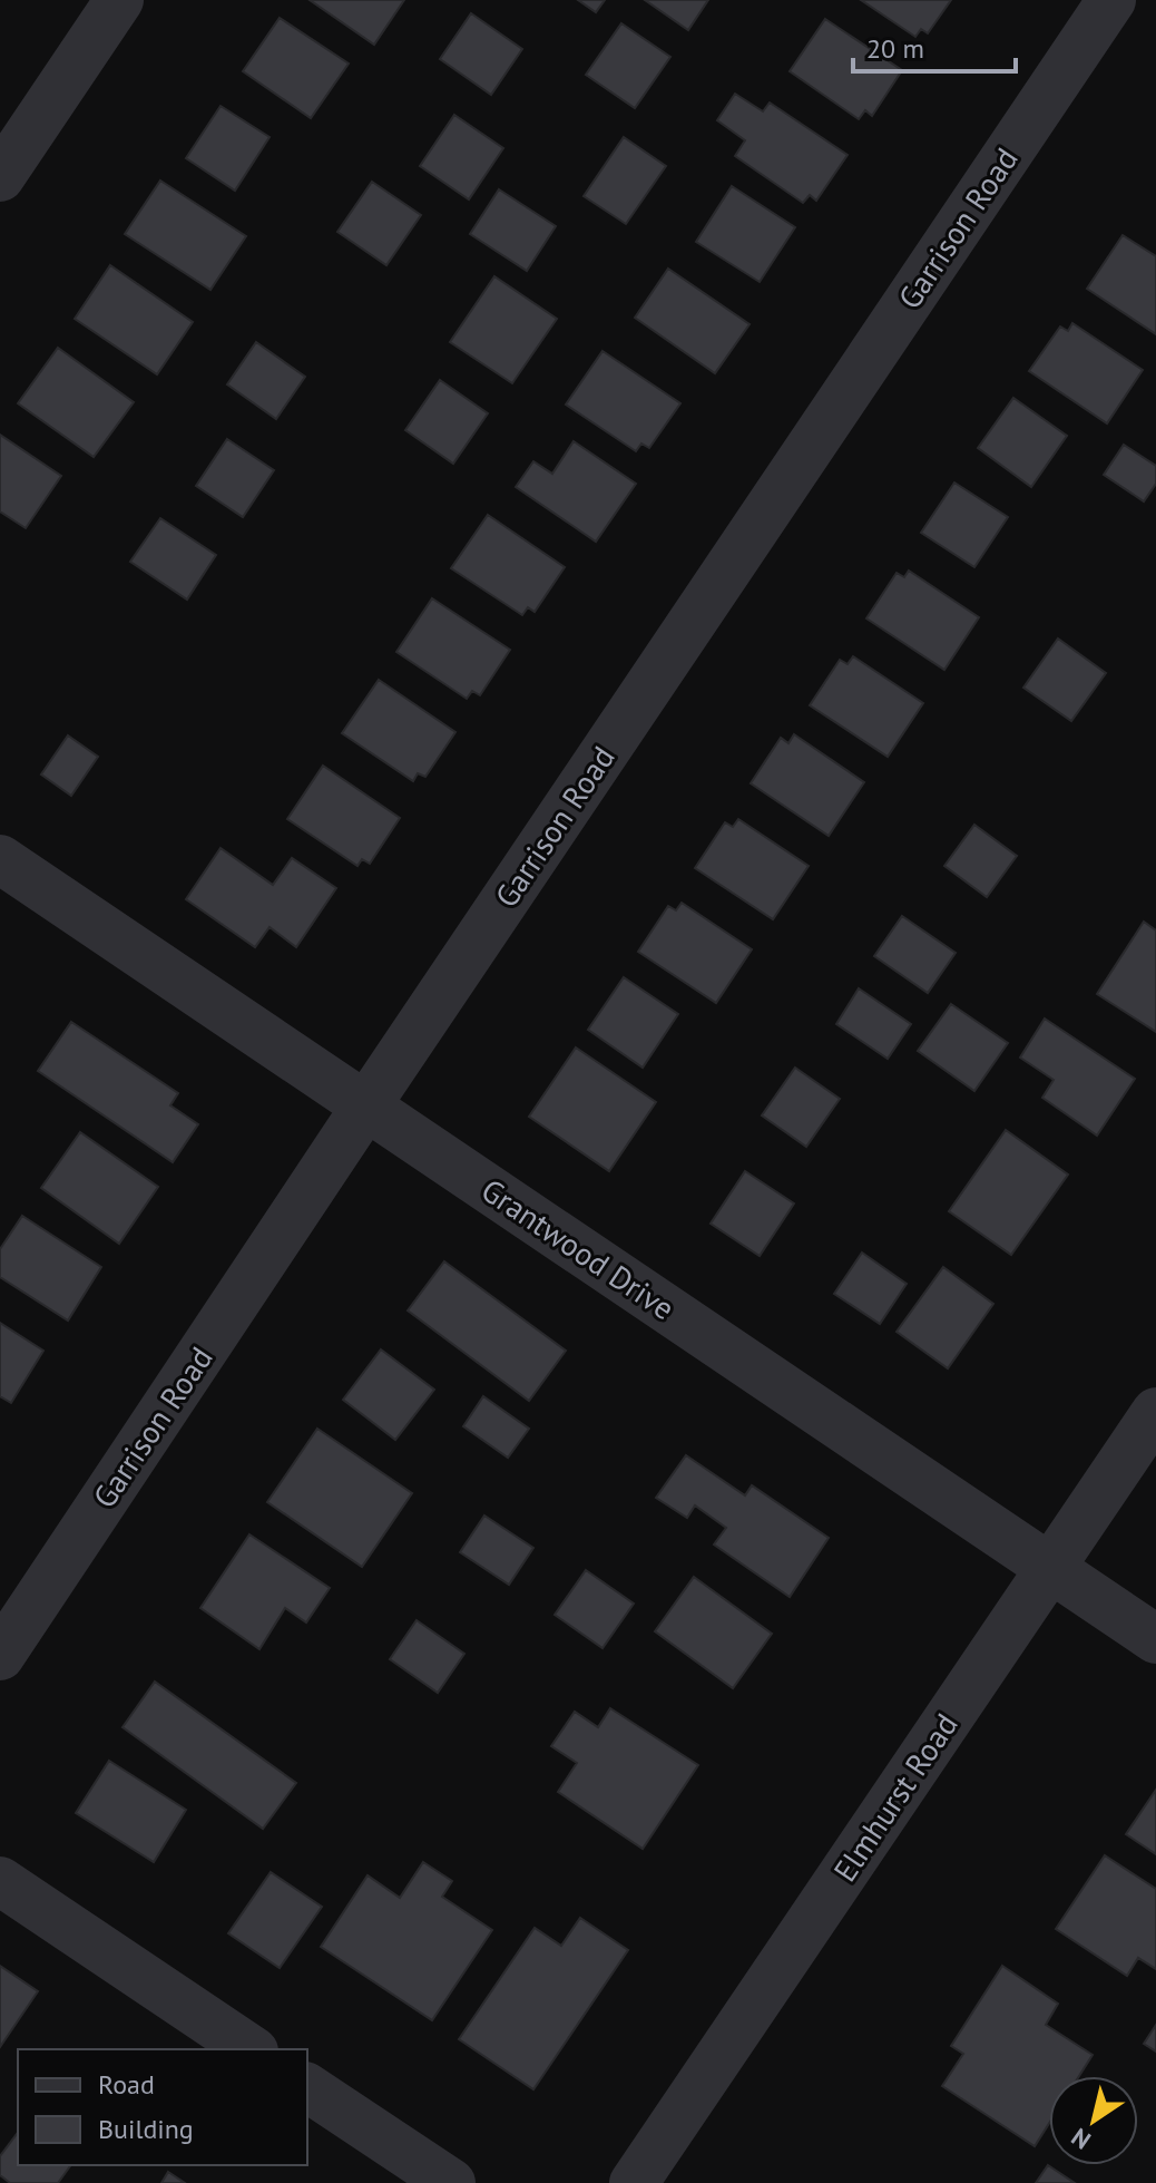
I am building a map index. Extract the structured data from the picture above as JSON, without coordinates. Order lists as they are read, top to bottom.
{
  "streets": {
    "street": ["Garrison Road", "Grantwood Drive", "Elmhurst Road"]
  },
  "crossings": [
    ["Garrison Road", "Grantwood Drive"],
    ["Grantwood Drive", "Elmhurst Road"]
  ],
  "legend": ["Road", "Building"],
  "scale_bar": "20 m",
  "north": "bottom left"
}
